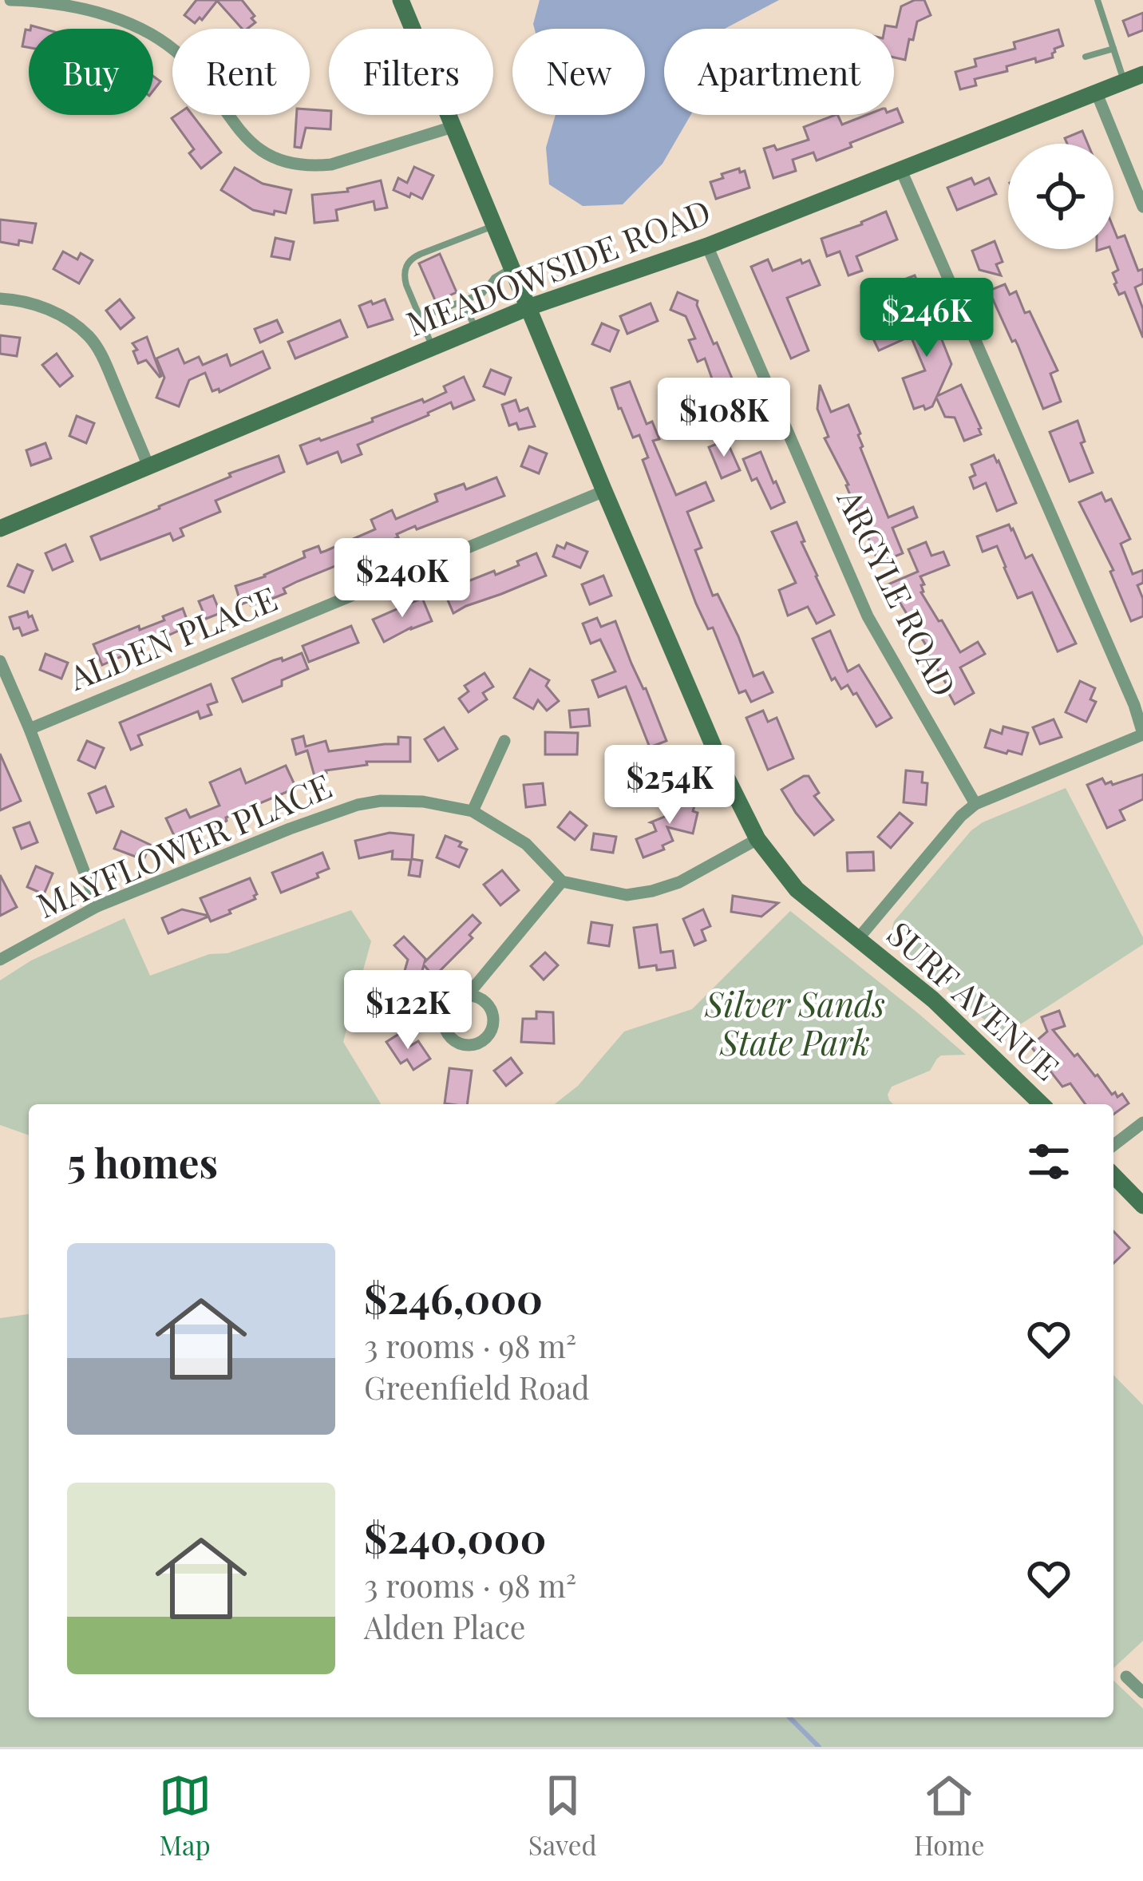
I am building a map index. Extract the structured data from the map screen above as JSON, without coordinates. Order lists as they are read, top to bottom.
{
  "streets": {
    "street": [
      "MEADOWSIDE ROAD",
      "ARGYLE ROAD",
      "ALDEN PLACE",
      "MAYFLOWER PLACE",
      "SURF AVENUE"
    ]
  },
  "crossings": [
    ["MEADOWSIDE ROAD", "ARGYLE ROAD"],
    ["MEADOWSIDE ROAD", "SURF AVENUE"],
    ["ALDEN PLACE", "SURF AVENUE"]
  ],
  "parks": ["Silver Sands State Park"],
  "page": {
    "chip": [
      "Buy",
      "Rent",
      "Filters",
      "New",
      "Apartment"
    ],
    "price": [
      "$246K",
      "$108K",
      "$240K",
      "$254K",
      "$122K"
    ],
    "heading": "5 homes",
    "list": [
      {
        "name": "$246,000",
        "note": "3 rooms · 98 m² · Greenfield Road"
      },
      {
        "name": "$240,000",
        "note": "3 rooms · 98 m² · Alden Place"
      }
    ],
    "tabs": ["Map", "Saved", "Home"]
  }
}
